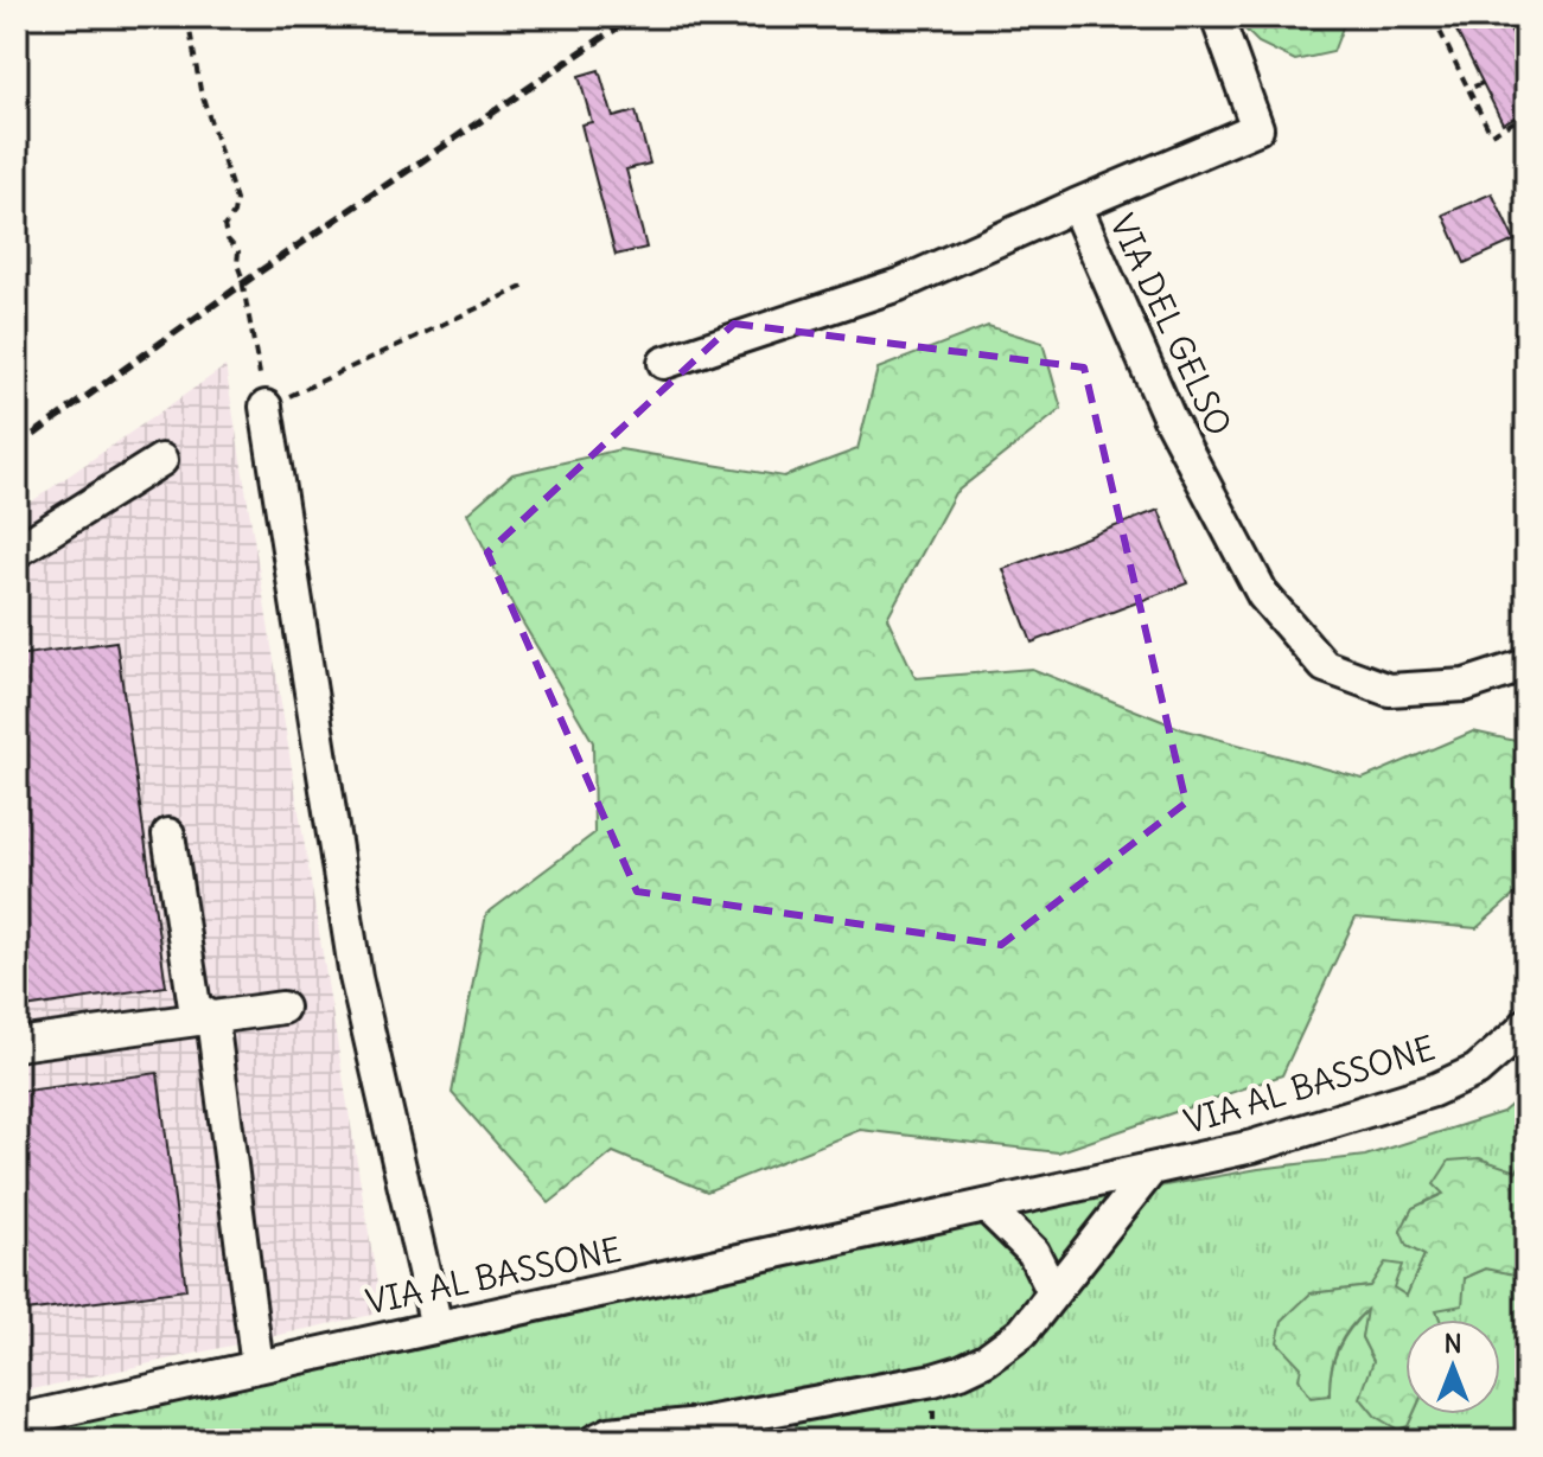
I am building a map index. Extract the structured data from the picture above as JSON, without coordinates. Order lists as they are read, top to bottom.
{
  "streets": {
    "street": ["VIA DEL GELSO", "VIA AL BASSONE"]
  },
  "north": "top"
}
